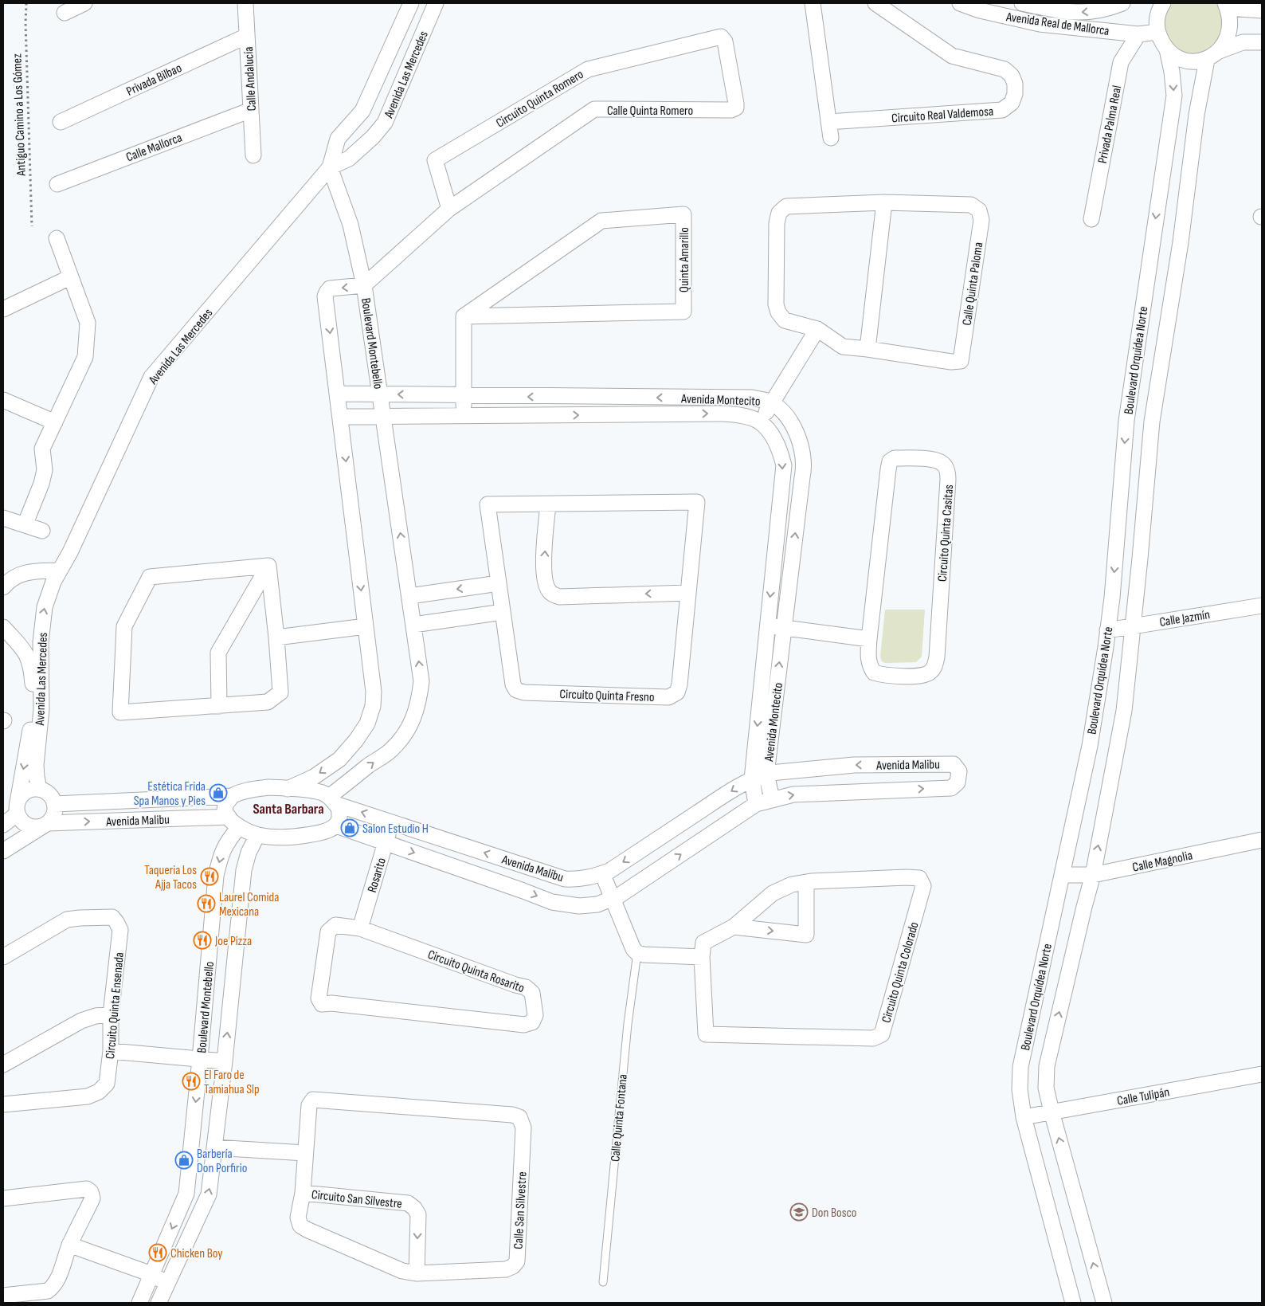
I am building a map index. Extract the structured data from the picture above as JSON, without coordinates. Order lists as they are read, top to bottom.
{
  "streets": {
    "street": [
      "Avenida Real de Mallorca",
      "Avenida Las Mercedes",
      "Privada Bilbao",
      "Calle Andalucía",
      "Circuito Quinta Romero",
      "Calle Quinta Romero",
      "Circuito Real Valdemosa",
      "Privada Palma Real",
      "Calle Mallorca",
      "Quinta Amarillo",
      "Calle Quinta Paloma",
      "Boulevard Montebello",
      "Boulevard Orquídea Norte",
      "Avenida Montecito",
      "Circuito Quinta Casitas",
      "Calle Jazmín",
      "Circuito Quinta Fresno",
      "Avenida Malibu",
      "Calle Magnolia",
      "Rosarito",
      "Circuito Quinta Rosarito",
      "Circuito Quinta Colorado",
      "Circuito Quinta Ensenada",
      "Calle Tulipán",
      "Circuito San Silvestre",
      "Calle San Silvestre"
    ],
    "lane": ["Calle Quinta Fontana"],
    "path": ["Antiguo Camino a Los Gómez"]
  },
  "crossings": [
    ["Avenida Real de Mallorca", "Privada Palma Real"],
    ["Avenida Las Mercedes", "Avenida Malibu"],
    ["Privada Bilbao", "Calle Andalucía"],
    ["Calle Andalucía", "Calle Mallorca"],
    ["Circuito Quinta Romero", "Calle Quinta Romero"],
    ["Calle Quinta Romero", "Boulevard Montebello"],
    ["Boulevard Montebello", "Avenida Montecito"],
    ["Boulevard Montebello", "Avenida Malibu"],
    ["Boulevard Orquídea Norte", "Calle Jazmín"],
    ["Boulevard Orquídea Norte", "Calle Magnolia"],
    ["Boulevard Orquídea Norte", "Calle Tulipán"],
    ["Avenida Montecito", "Avenida Malibu"],
    ["Avenida Malibu", "Rosarito"],
    ["Rosarito", "Circuito Quinta Rosarito"],
    ["Circuito San Silvestre", "Calle San Silvestre"]
  ],
  "districts": ["Santa Barbara"],
  "places": {
    "shop": ["Estética Frida Spa Manos y Pies", "Salon Estudio H", "Barbería Don Porfirio"],
    "restaurant": [
      "Taqueria Los Ajja Tacos",
      "Laurel Comida Mexicana",
      "Joe Pizza",
      "El Faro de Tamiahua Slp",
      "Chicken Boy"
    ],
    "school or university": ["Don Bosco"]
  }
}
